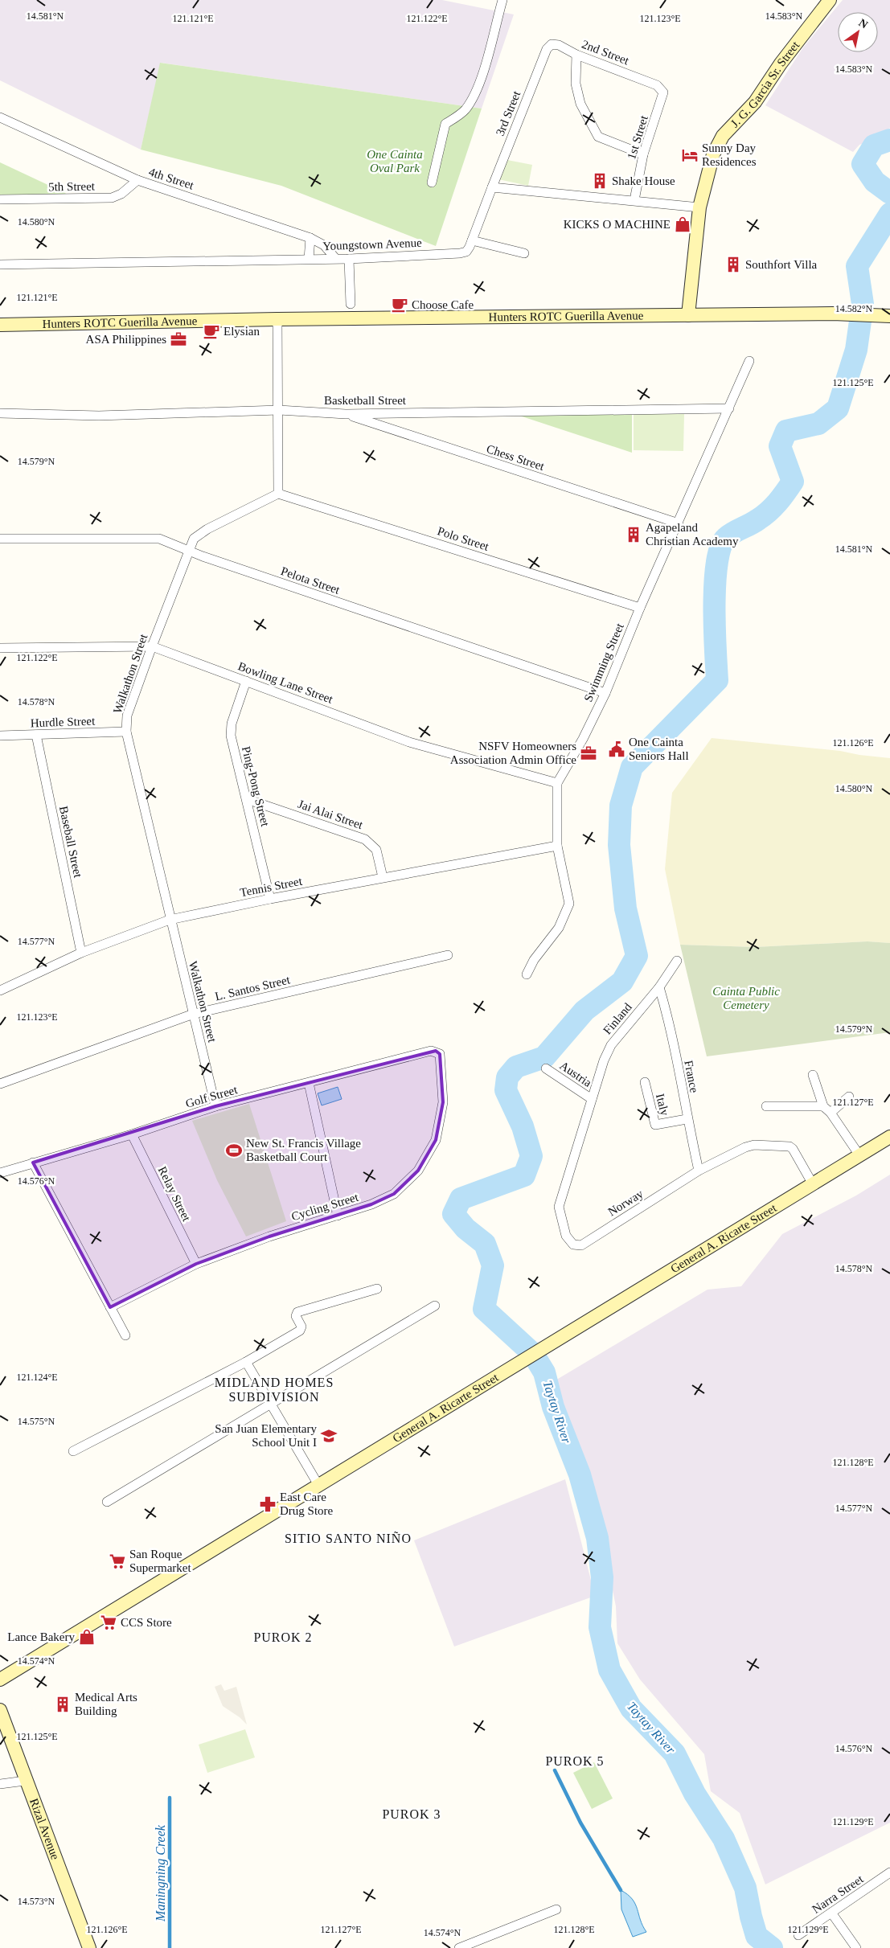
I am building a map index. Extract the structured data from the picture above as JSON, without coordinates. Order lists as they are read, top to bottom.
{
  "streets": {
    "street": [
      "2nd Street",
      "J. G. Garcia Sr. Street",
      "3rd Street",
      "1st Street",
      "4th Street",
      "5th Street",
      "Youngstown Avenue",
      "Hunters ROTC Guerilla Avenue",
      "Basketball Street",
      "Chess Street",
      "Polo Street",
      "Pelota Street",
      "Swimming Street",
      "Walkathon Street",
      "Bowling Lane Street",
      "Hurdle Street",
      "Ping-Pong Street",
      "Jai Alai Street",
      "Baseball Street",
      "Tennis Street",
      "L. Santos Street",
      "Finland",
      "Austria",
      "France",
      "Golf Street",
      "Italy",
      "Relay Street",
      "Norway",
      "Cycling Street",
      "General A. Ricarte Street",
      "Rizal Avenue",
      "Narra Street"
    ]
  },
  "crossings": [
    ["2nd Street", "3rd Street"],
    ["2nd Street", "1st Street"],
    ["J. G. Garcia Sr. Street", "Hunters ROTC Guerilla Avenue"],
    ["3rd Street", "Youngstown Avenue"],
    ["4th Street", "5th Street"],
    ["4th Street", "Youngstown Avenue"],
    ["Basketball Street", "Chess Street"],
    ["Basketball Street", "Swimming Street"],
    ["Chess Street", "Swimming Street"],
    ["Polo Street", "Swimming Street"],
    ["Polo Street", "Walkathon Street"],
    ["Pelota Street", "Swimming Street"],
    ["Pelota Street", "Walkathon Street"],
    ["Swimming Street", "Bowling Lane Street"],
    ["Walkathon Street", "Bowling Lane Street"],
    ["Walkathon Street", "Hurdle Street"],
    ["Walkathon Street", "Tennis Street"],
    ["Walkathon Street", "L. Santos Street"],
    ["Walkathon Street", "Golf Street"],
    ["Bowling Lane Street", "Ping-Pong Street"],
    ["Hurdle Street", "Baseball Street"],
    ["Ping-Pong Street", "Jai Alai Street"],
    ["Ping-Pong Street", "Tennis Street"],
    ["Jai Alai Street", "Tennis Street"],
    ["Baseball Street", "Tennis Street"],
    ["Finland", "Austria"],
    ["Finland", "France"],
    ["Finland", "Norway"],
    ["Austria", "Norway"],
    ["France", "Italy"],
    ["France", "Norway"],
    ["Golf Street", "Relay Street"],
    ["Golf Street", "Cycling Street"],
    ["Relay Street", "Cycling Street"],
    ["Norway", "General A. Ricarte Street"]
  ],
  "districts": [
    "MIDLAND HOMES SUBDIVISION",
    "SITIO SANTO NIÑO",
    "PUROK 2",
    "PUROK 5",
    "PUROK 3"
  ],
  "water": ["Taytay River", "Maningning Creek"],
  "parks": ["One Cainta Oval Park", "Cainta Public Cemetery"],
  "places": {
    "hotel": ["Sunny Day Residences"],
    "building": [
      "Shake House",
      "Southfort Villa",
      "Agapeland Christian Academy",
      "Medical Arts Building"
    ],
    "shop": ["KICKS O MACHINE", "Lance Bakery"],
    "cafe": ["Choose Cafe", "Elysian"],
    "office": ["ASA Philippines", "NSFV Homeowners Association Admin Office"],
    "public building": ["One Cainta Seniors Hall"],
    "sports": ["New St. Francis Village Basketball Court"],
    "school or university": ["San Juan Elementary School Unit I"],
    "pharmacy": ["East Care Drug Store"],
    "supermarket": ["San Roque Supermarket", "CCS Store"]
  },
  "north": "top right",
  "coordinates": [
    "14.581°N",
    "14.583°N",
    "121.121°E",
    "121.122°E",
    "121.123°E",
    "14.580°N",
    "14.582°N",
    "121.125°E",
    "14.579°N",
    "14.578°N",
    "121.126°E",
    "14.577°N",
    "121.127°E",
    "14.576°N",
    "121.124°E",
    "14.575°N",
    "121.128°E",
    "14.574°N",
    "121.129°E",
    "14.573°N"
  ]
}
